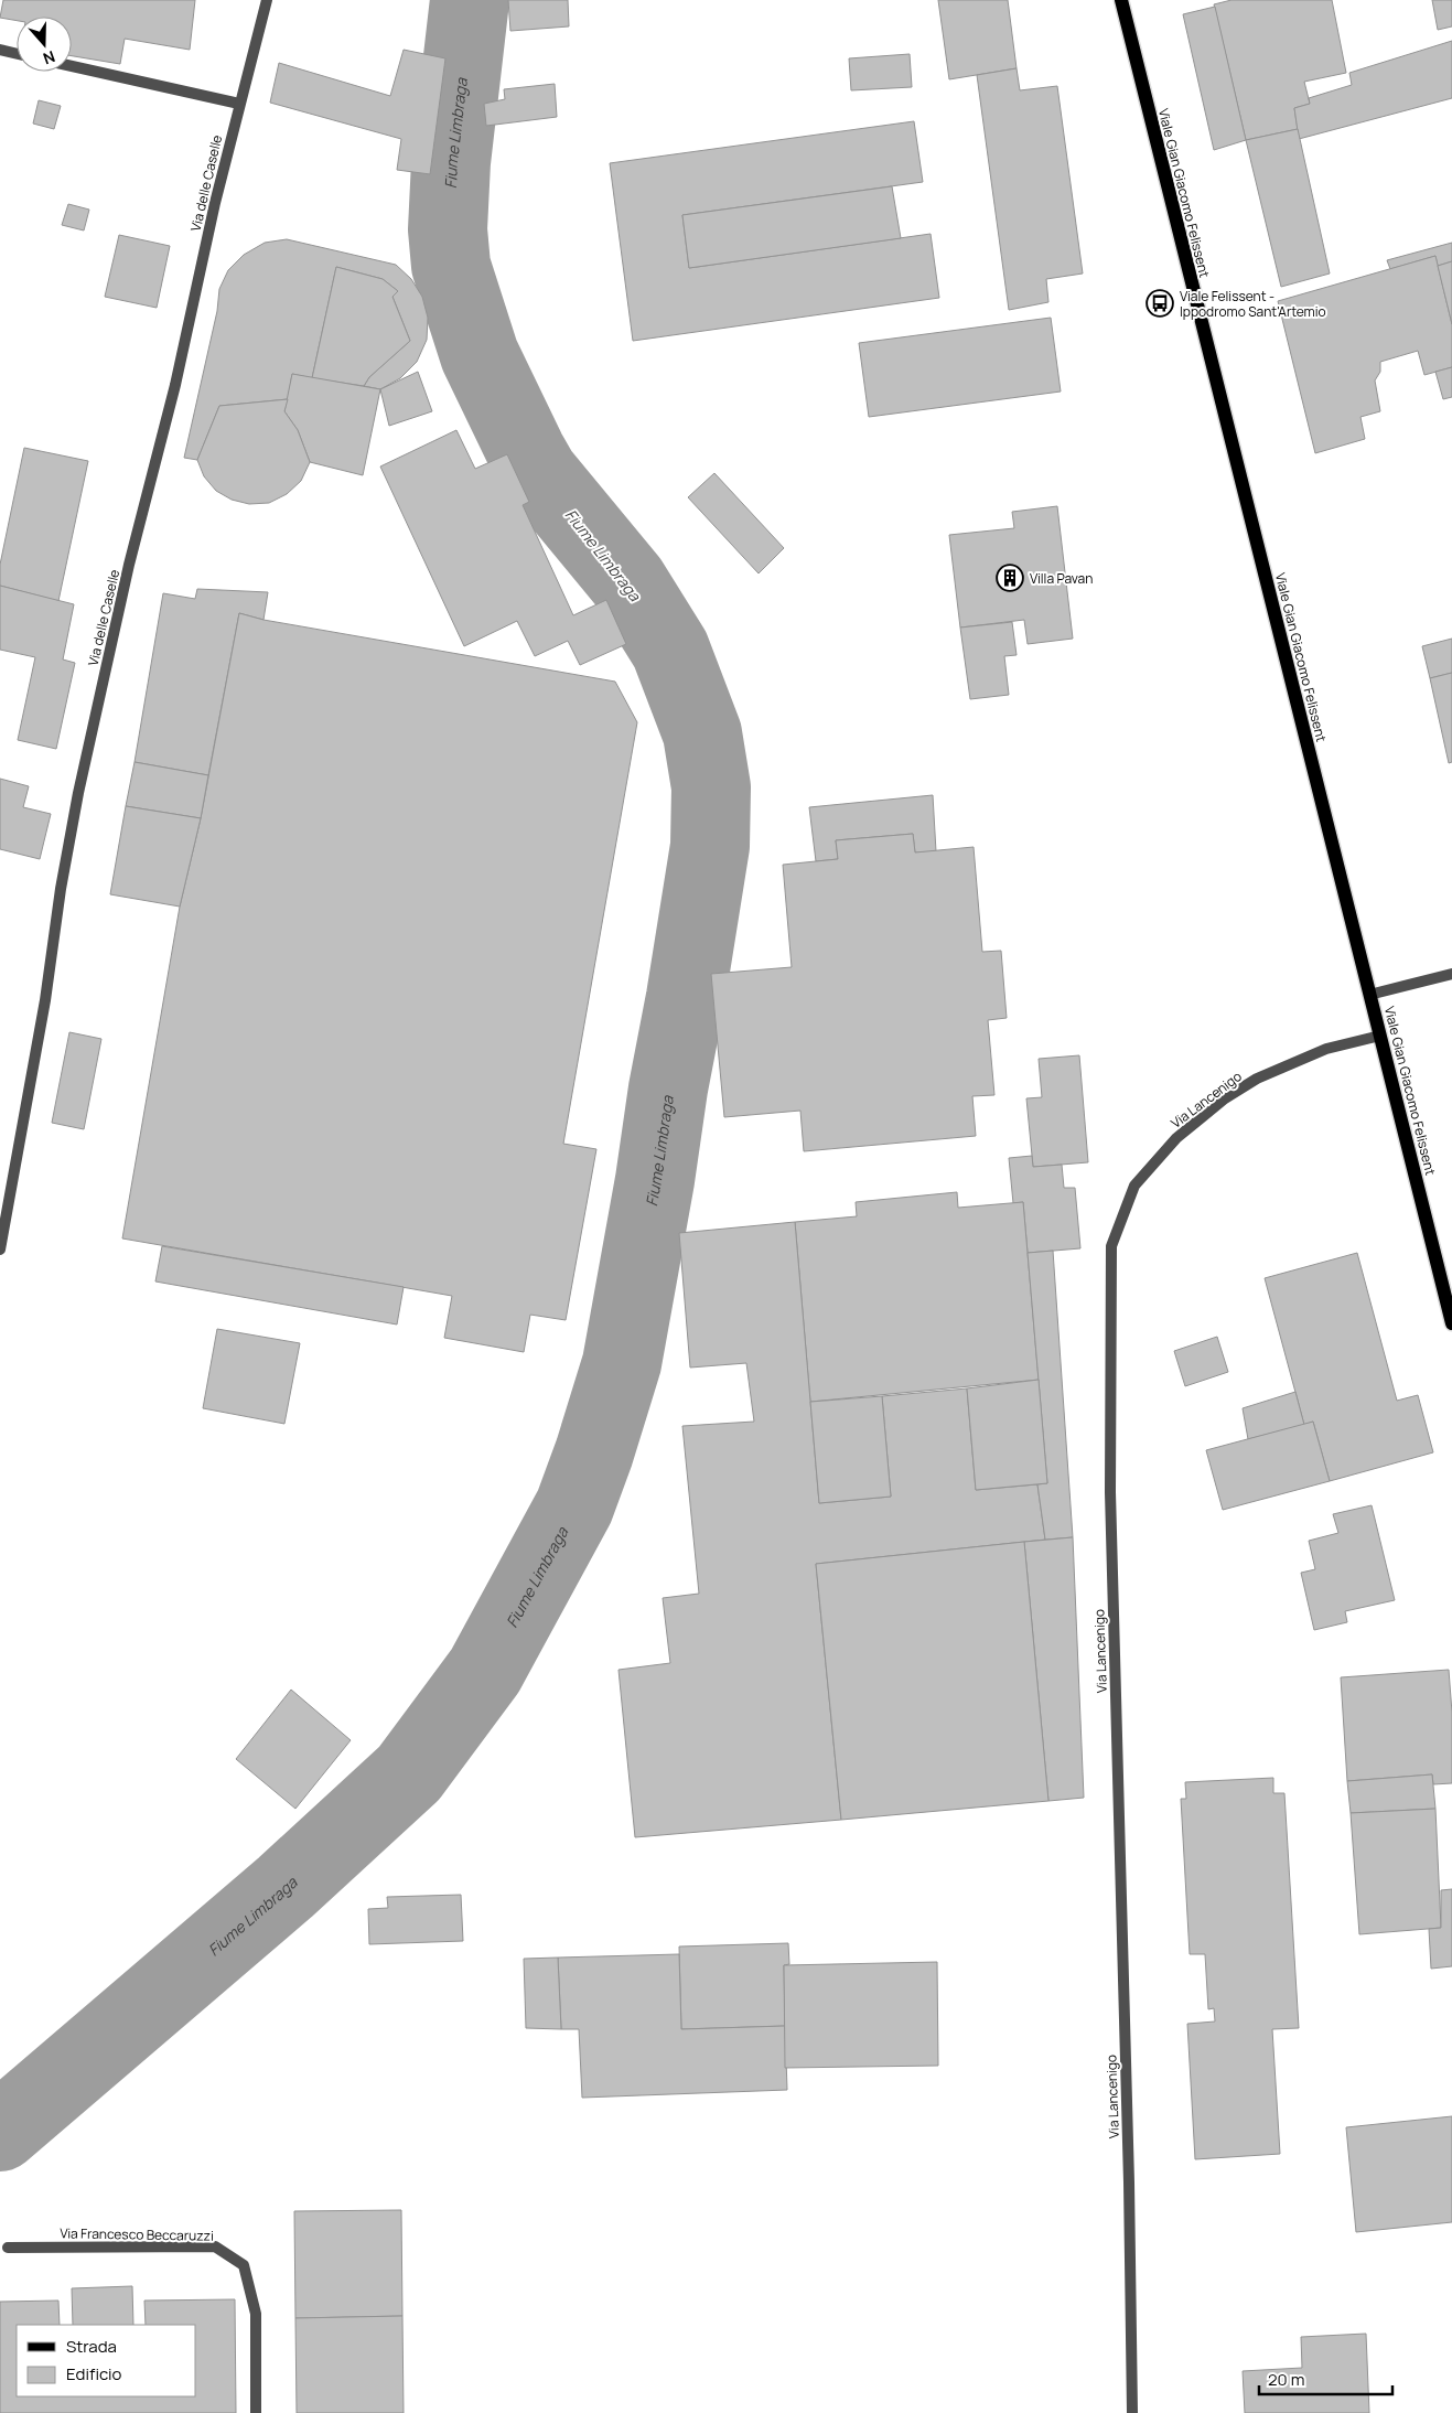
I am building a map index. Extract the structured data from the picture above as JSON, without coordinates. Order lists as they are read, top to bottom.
{
  "streets": {
    "main road": ["Viale Gian Giacomo Felissent"],
    "street": ["Via delle Caselle", "Via Lancenigo", "Via Francesco Beccaruzzi"]
  },
  "crossings": [
    ["Viale Gian Giacomo Felissent", "Via Lancenigo"]
  ],
  "water": ["Fiume Limbraga"],
  "places": {
    "bus stop": ["Viale Felissent - Ippodromo Sant'Artemio"],
    "building": ["Villa Pavan"]
  },
  "legend": ["Strada", "Edificio"],
  "scale_bar": "20 m",
  "north": "bottom"
}
